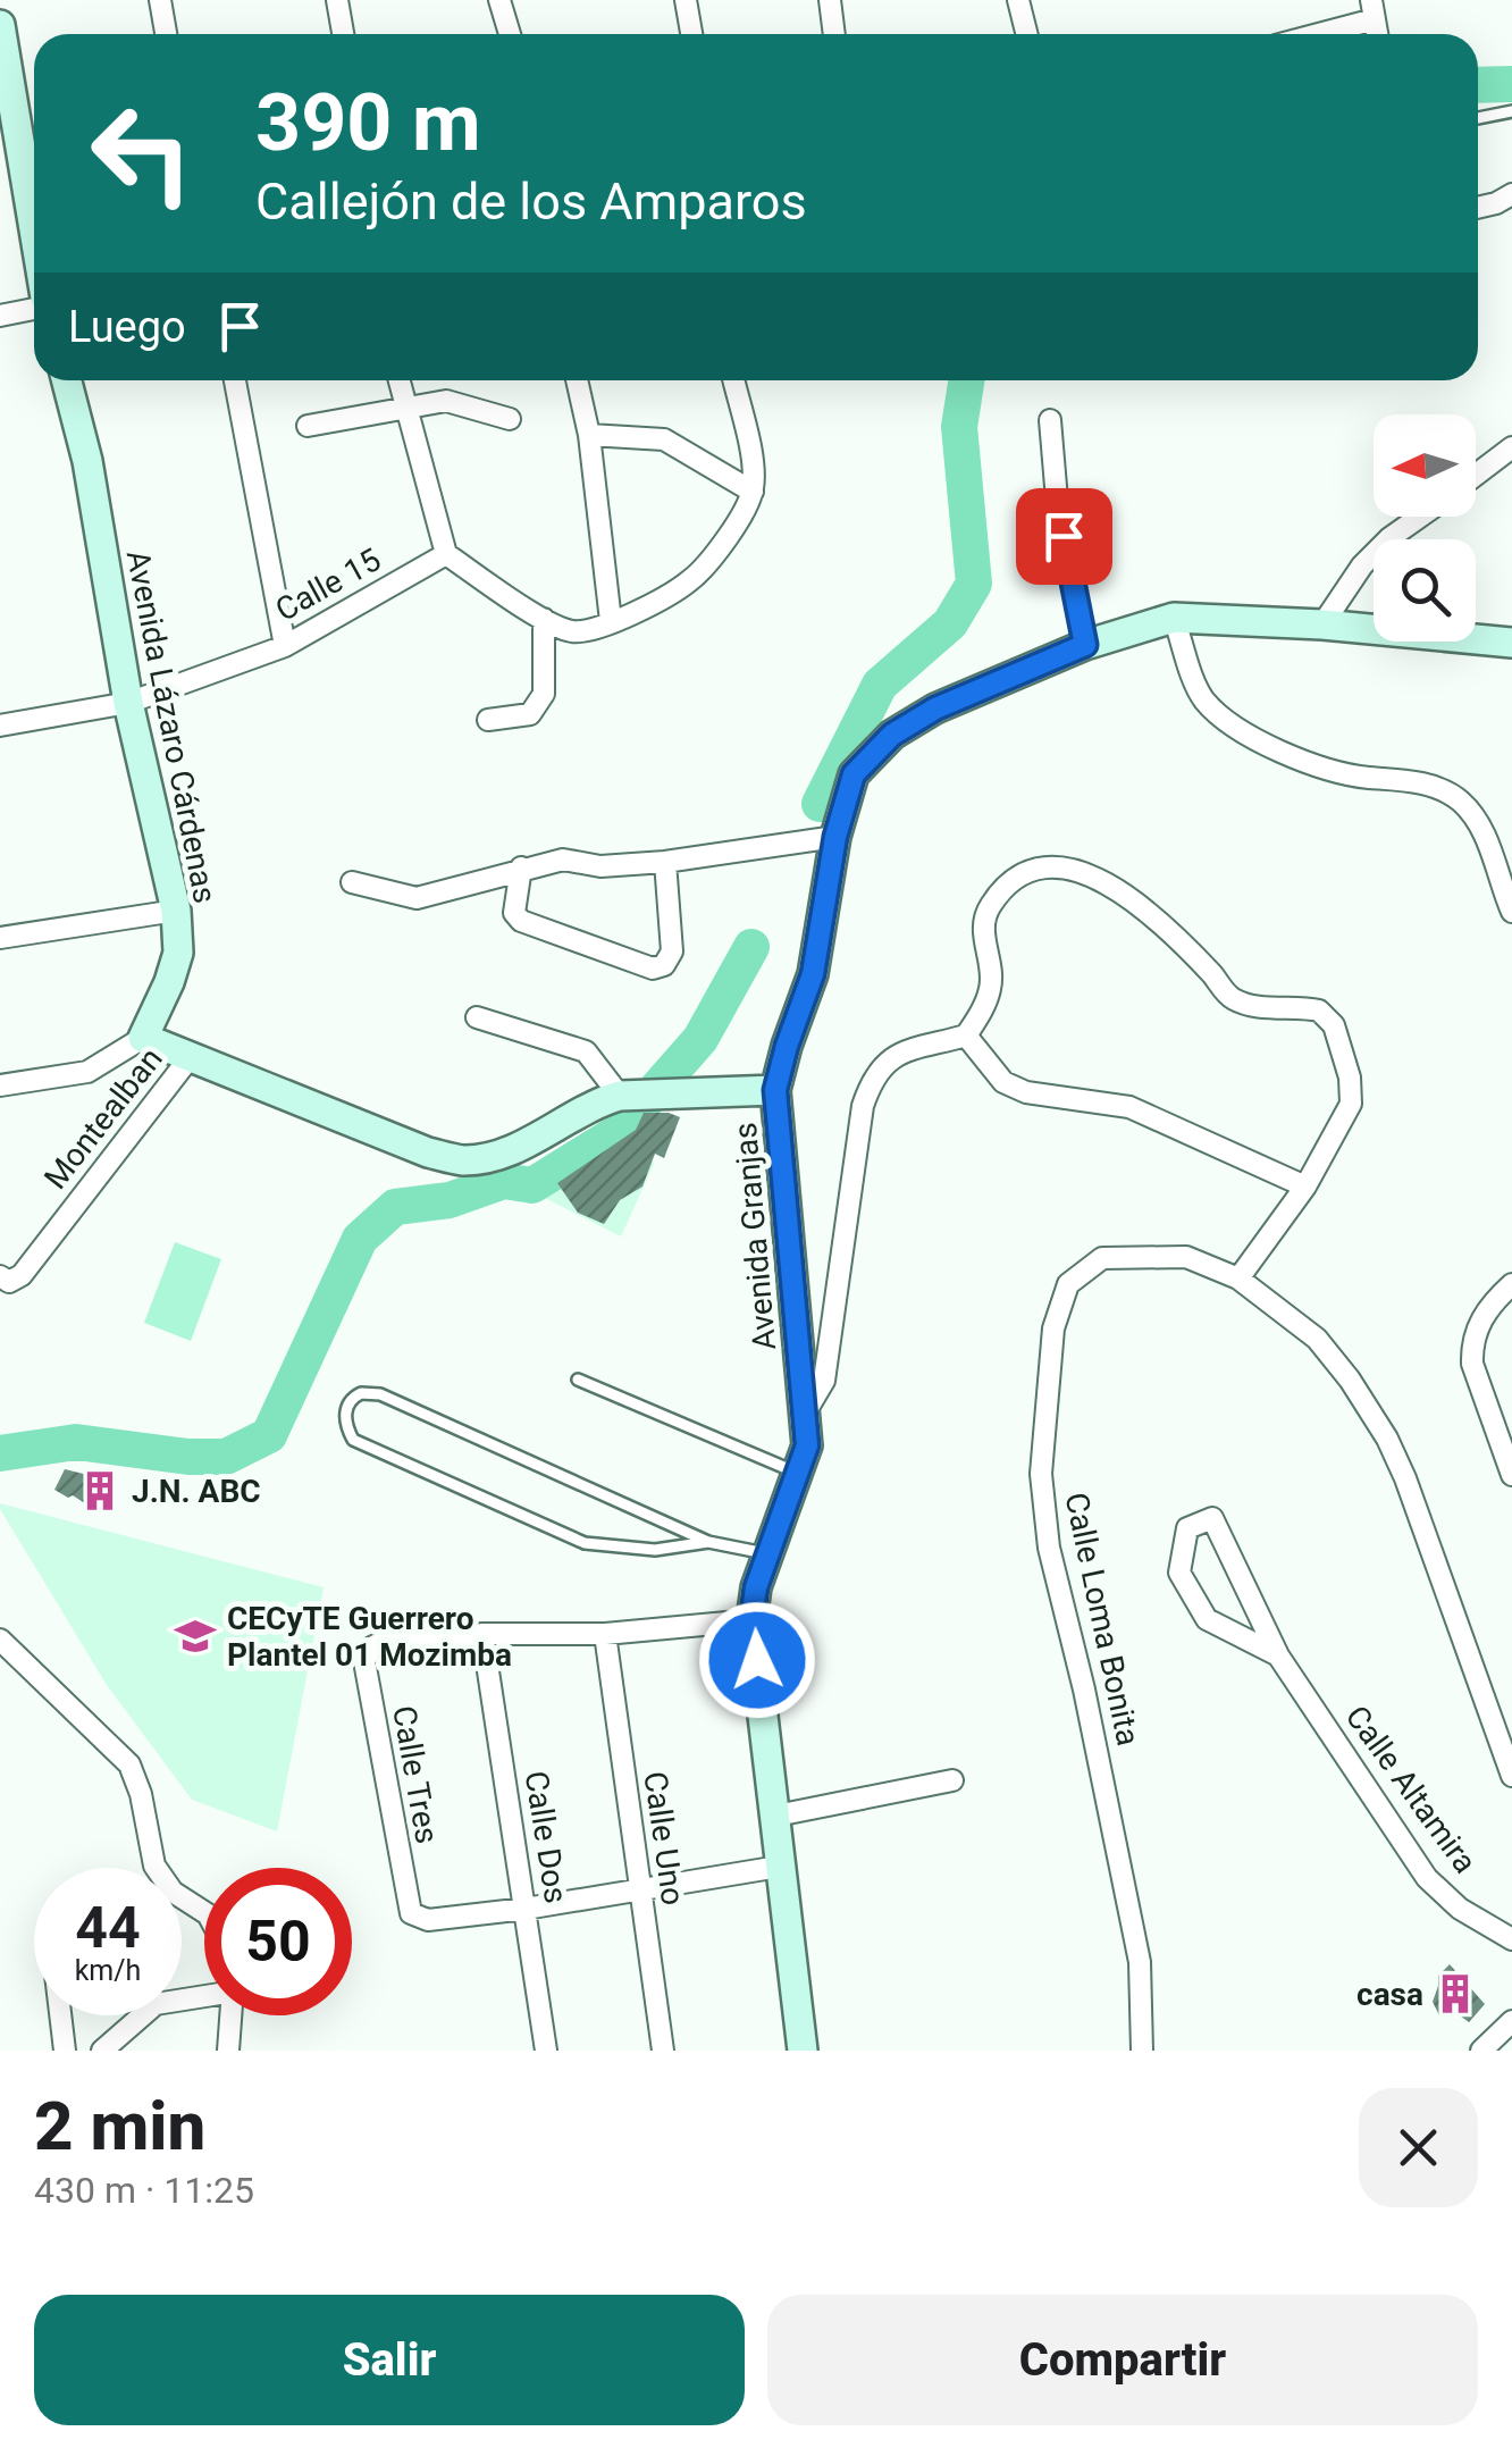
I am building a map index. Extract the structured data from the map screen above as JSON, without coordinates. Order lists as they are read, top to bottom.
{
  "streets": {
    "main road": ["Avenida Lázaro Cárdenas", "Avenida Granjas"],
    "street": [
      "Calle 15",
      "Montealban",
      "Calle Loma Bonita",
      "Calle Tres",
      "Calle Altamira",
      "Calle Dos",
      "Calle Uno"
    ]
  },
  "crossings": [
    ["Calle 15", "Avenida Lázaro Cárdenas"],
    ["Calle Tres", "Calle Dos"]
  ],
  "places": {
    "building": ["J.N. ABC", "casa"],
    "school or university": ["CECyTE Guerrero Plantel 01 Mozimba"]
  },
  "north": "left",
  "page": {
    "turn": ["390 m", "Callejón de los Amparos"],
    "then": "Luego",
    "speed": "44 km/h",
    "limit": "50",
    "heading": ["2 min", "430 m · 11:25"],
    "buttons": ["Salir", "Compartir"]
  }
}
